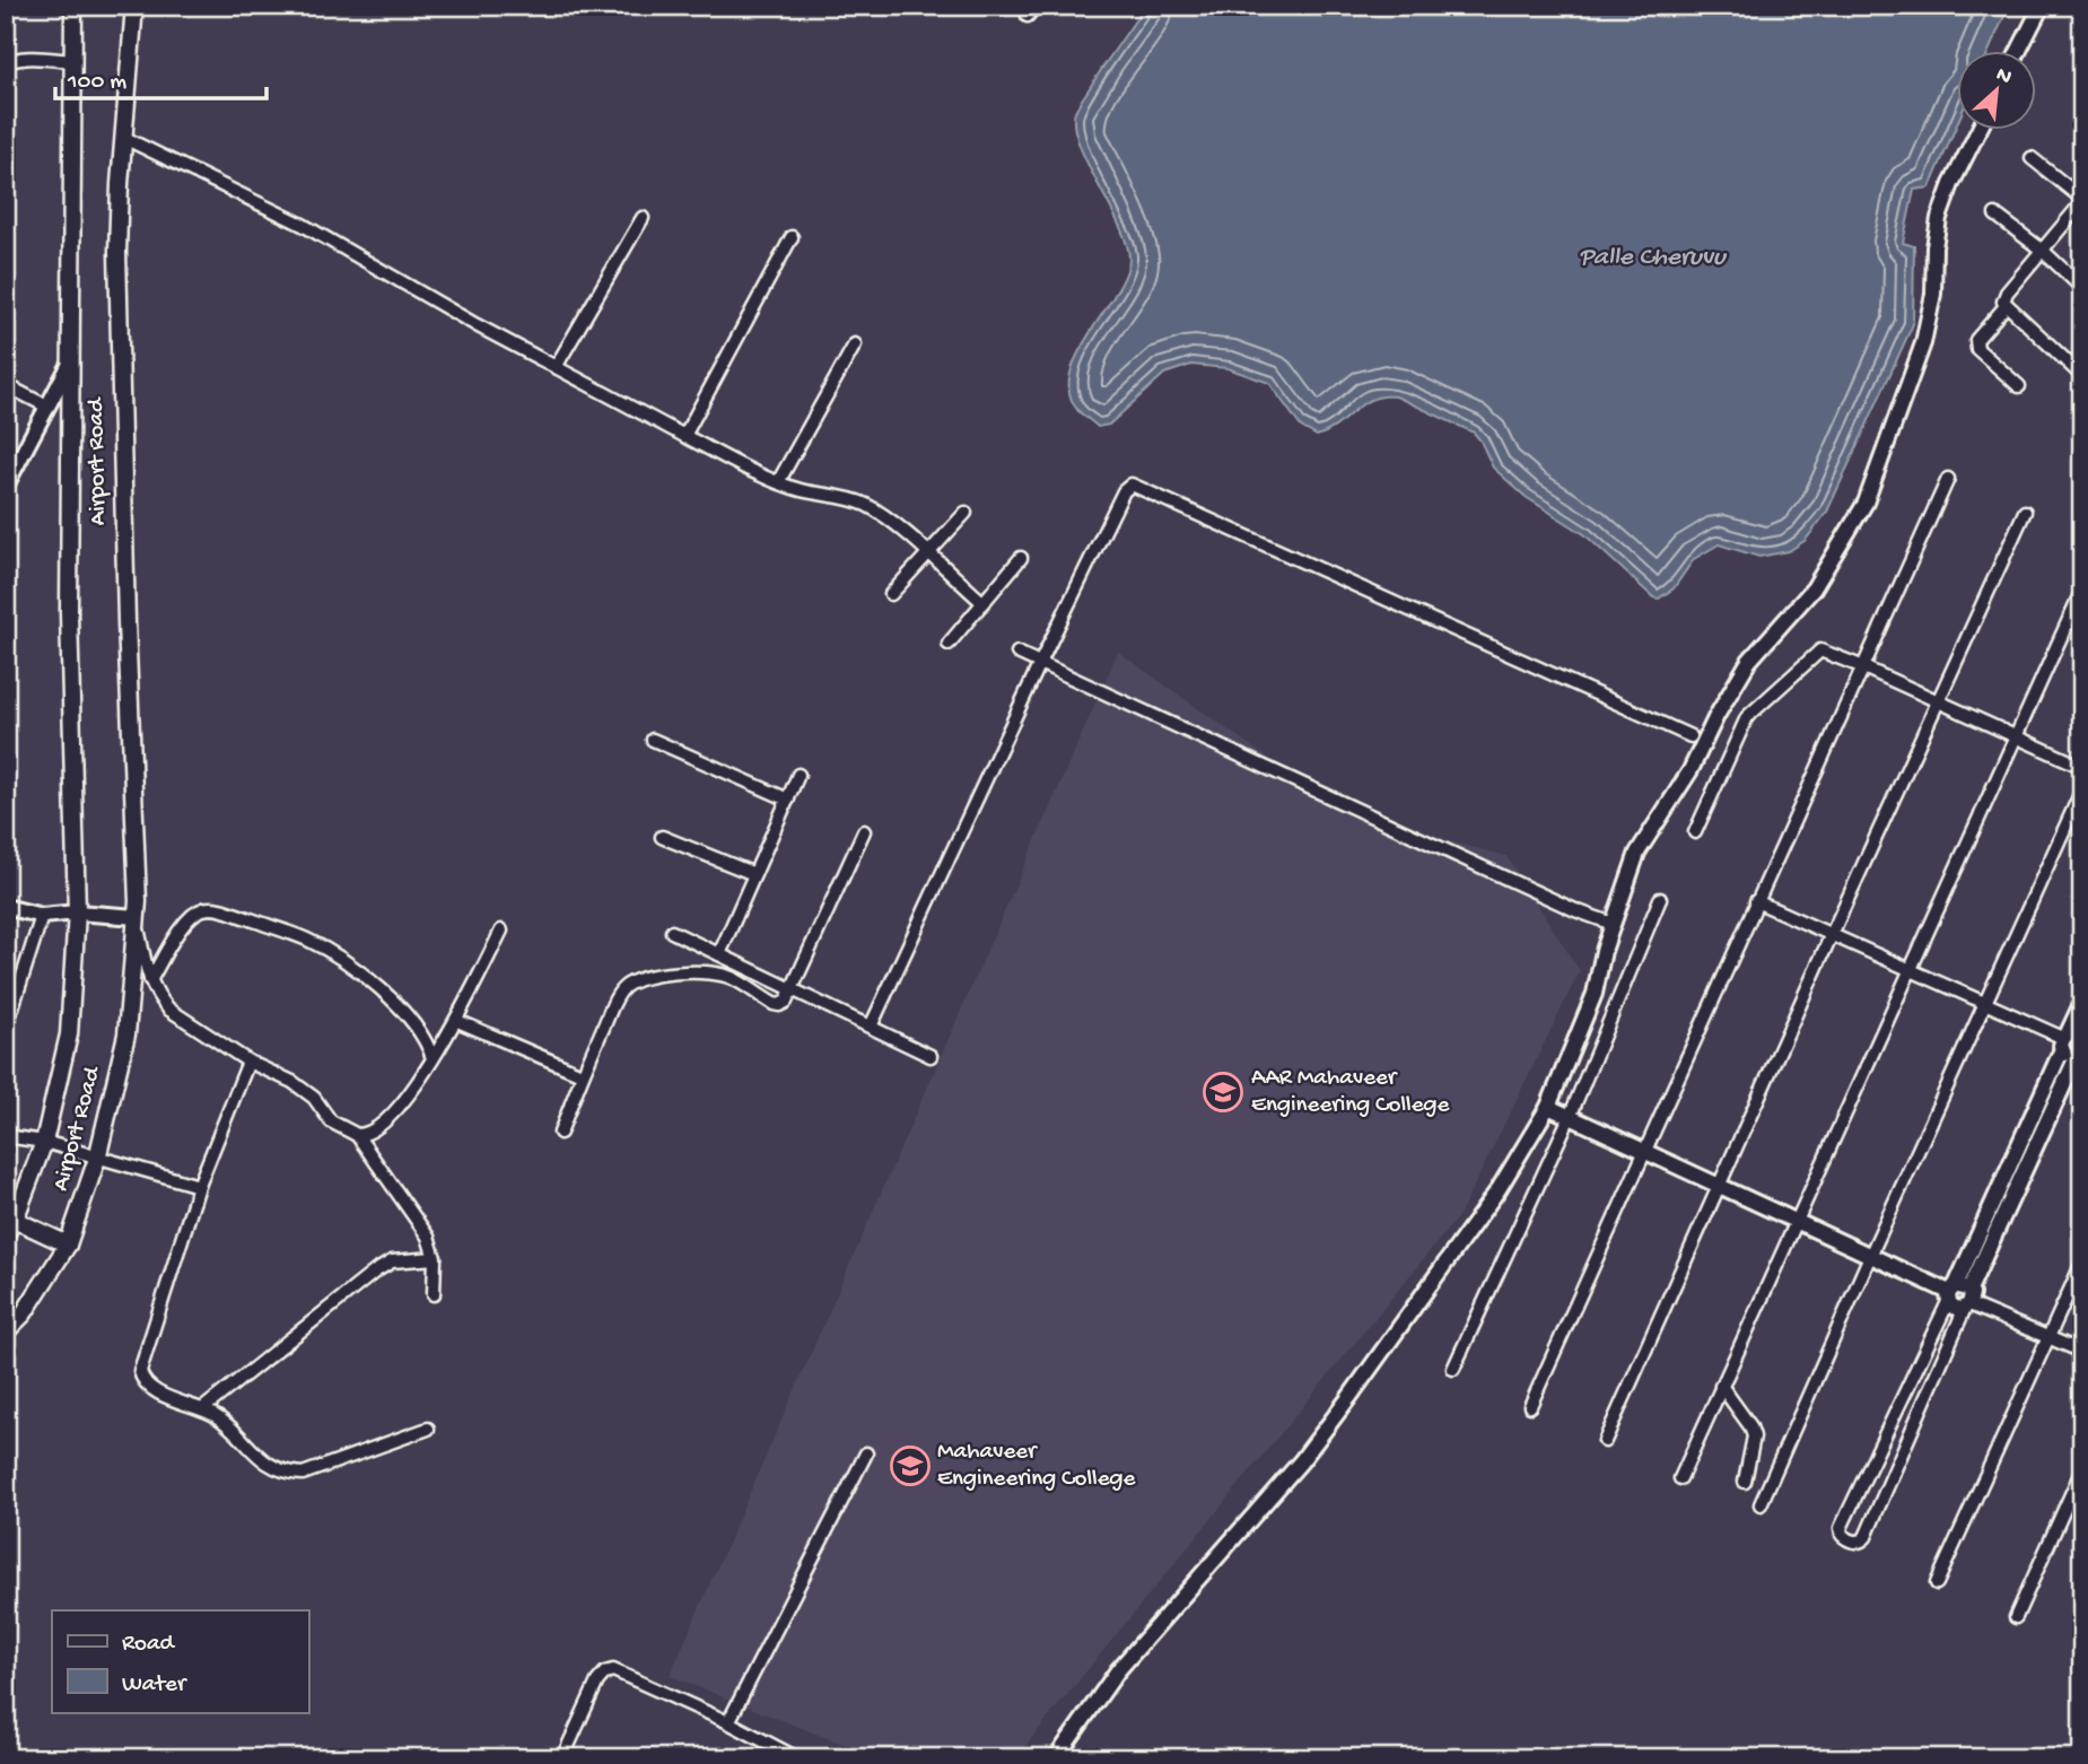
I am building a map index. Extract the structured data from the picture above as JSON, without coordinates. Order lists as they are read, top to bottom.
{
  "streets": {
    "main road": ["Airport Road"]
  },
  "water": ["Palle Cheruvu"],
  "places": {
    "school or university": ["AAR Mahaveer Engineering College", "Mahaveer Engineering College"]
  },
  "legend": ["Road", "Water"],
  "scale_bar": "100 m",
  "north": "top right"
}
